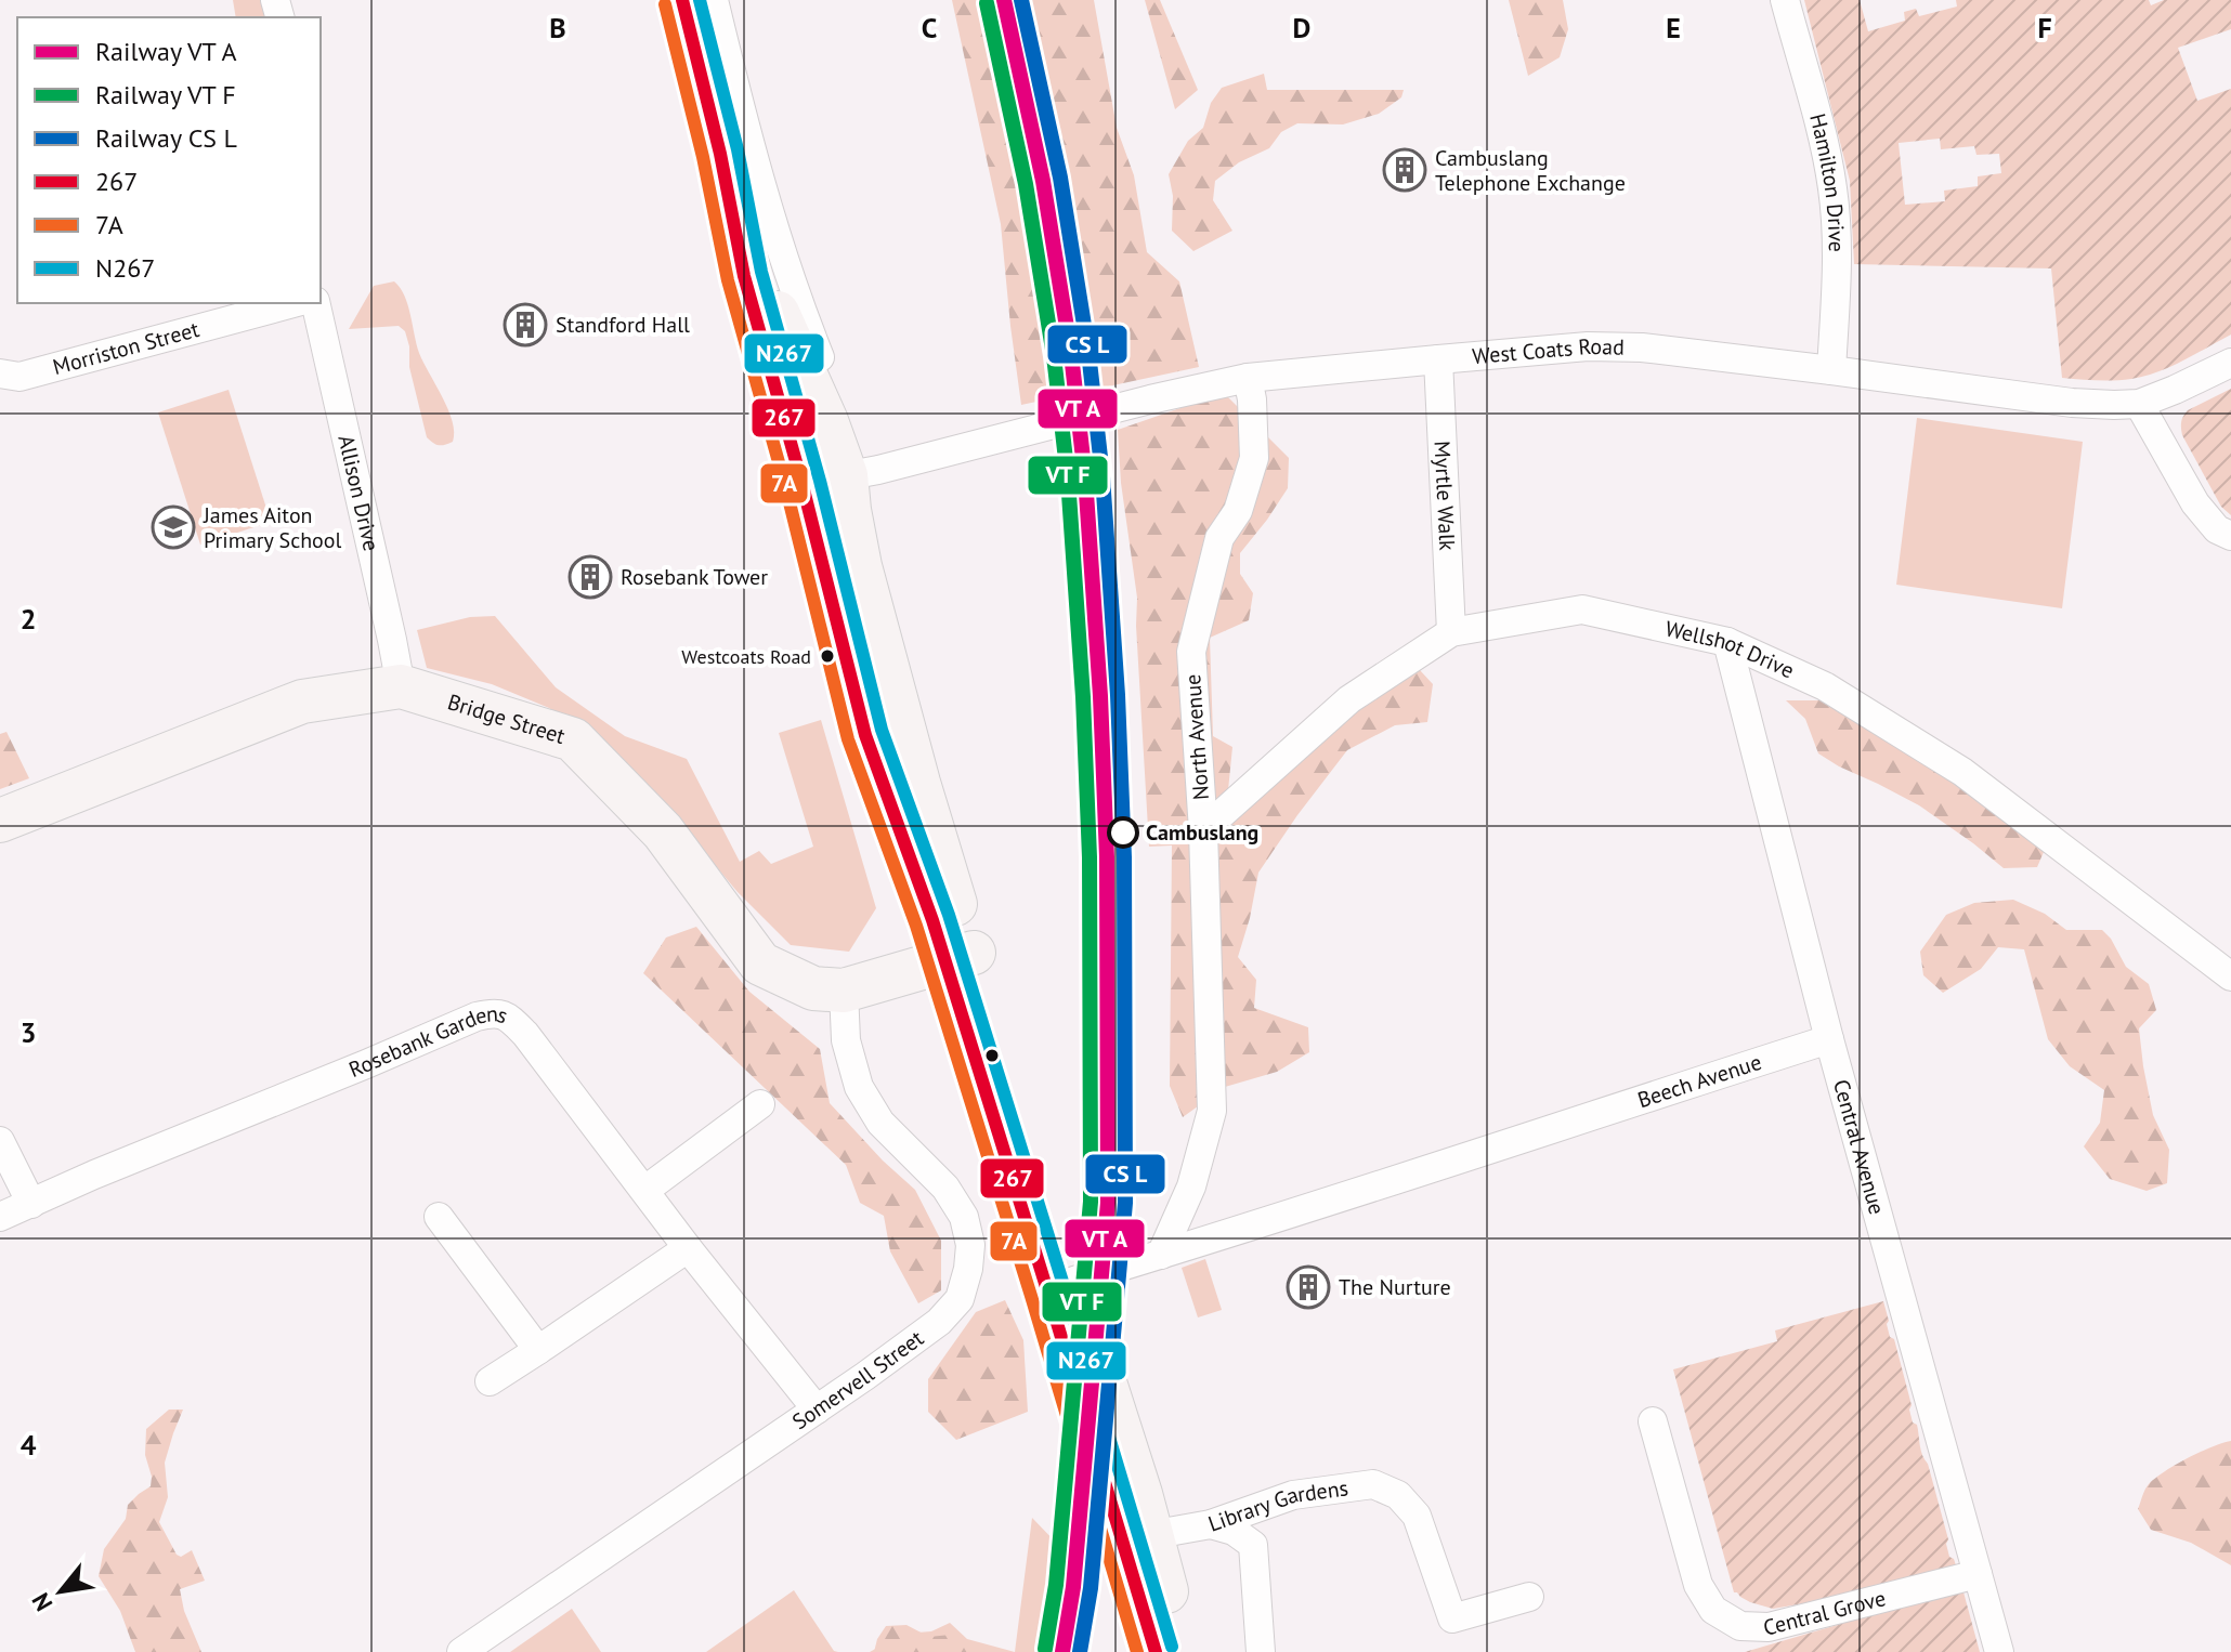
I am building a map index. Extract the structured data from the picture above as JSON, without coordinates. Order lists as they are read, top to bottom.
{
  "streets": {
    "main road": ["Bridge Street"],
    "street": [
      "Hamilton Drive",
      "Morriston Street",
      "West Coats Road",
      "Allison Drive",
      "Myrtle Walk",
      "Wellshot Drive",
      "North Avenue",
      "Rosebank Gardens",
      "Beech Avenue",
      "Central Avenue",
      "Somervell Street",
      "Library Gardens",
      "Central Grove"
    ]
  },
  "crossings": [
    ["Hamilton Drive", "West Coats Road"],
    ["West Coats Road", "Myrtle Walk"],
    ["West Coats Road", "North Avenue"],
    ["Allison Drive", "Bridge Street"],
    ["Myrtle Walk", "Wellshot Drive"],
    ["Wellshot Drive", "North Avenue"],
    ["Wellshot Drive", "Central Avenue"],
    ["Bridge Street", "Somervell Street"],
    ["North Avenue", "Beech Avenue"],
    ["Rosebank Gardens", "Somervell Street"],
    ["Beech Avenue", "Central Avenue"],
    ["Central Avenue", "Central Grove"]
  ],
  "places": {
    "building": [
      "Cambuslang Telephone Exchange",
      "Standford Hall",
      "Rosebank Tower",
      "The Nurture"
    ],
    "school or university": ["James Aiton Primary School"],
    "other": ["Westcoats Road", "Cambuslang"]
  },
  "lines": ["transit line 267", "transit line N267", "transit line 7A"],
  "legend": [
    "Railway VT A",
    "Railway VT F",
    "Railway CS L",
    "267",
    "7A",
    "N267"
  ],
  "north": "bottom left",
  "grid": {
    "columns": [
      "B",
      "C",
      "D",
      "E",
      "F"
    ],
    "rows": ["2", "3", "4"]
  }
}
